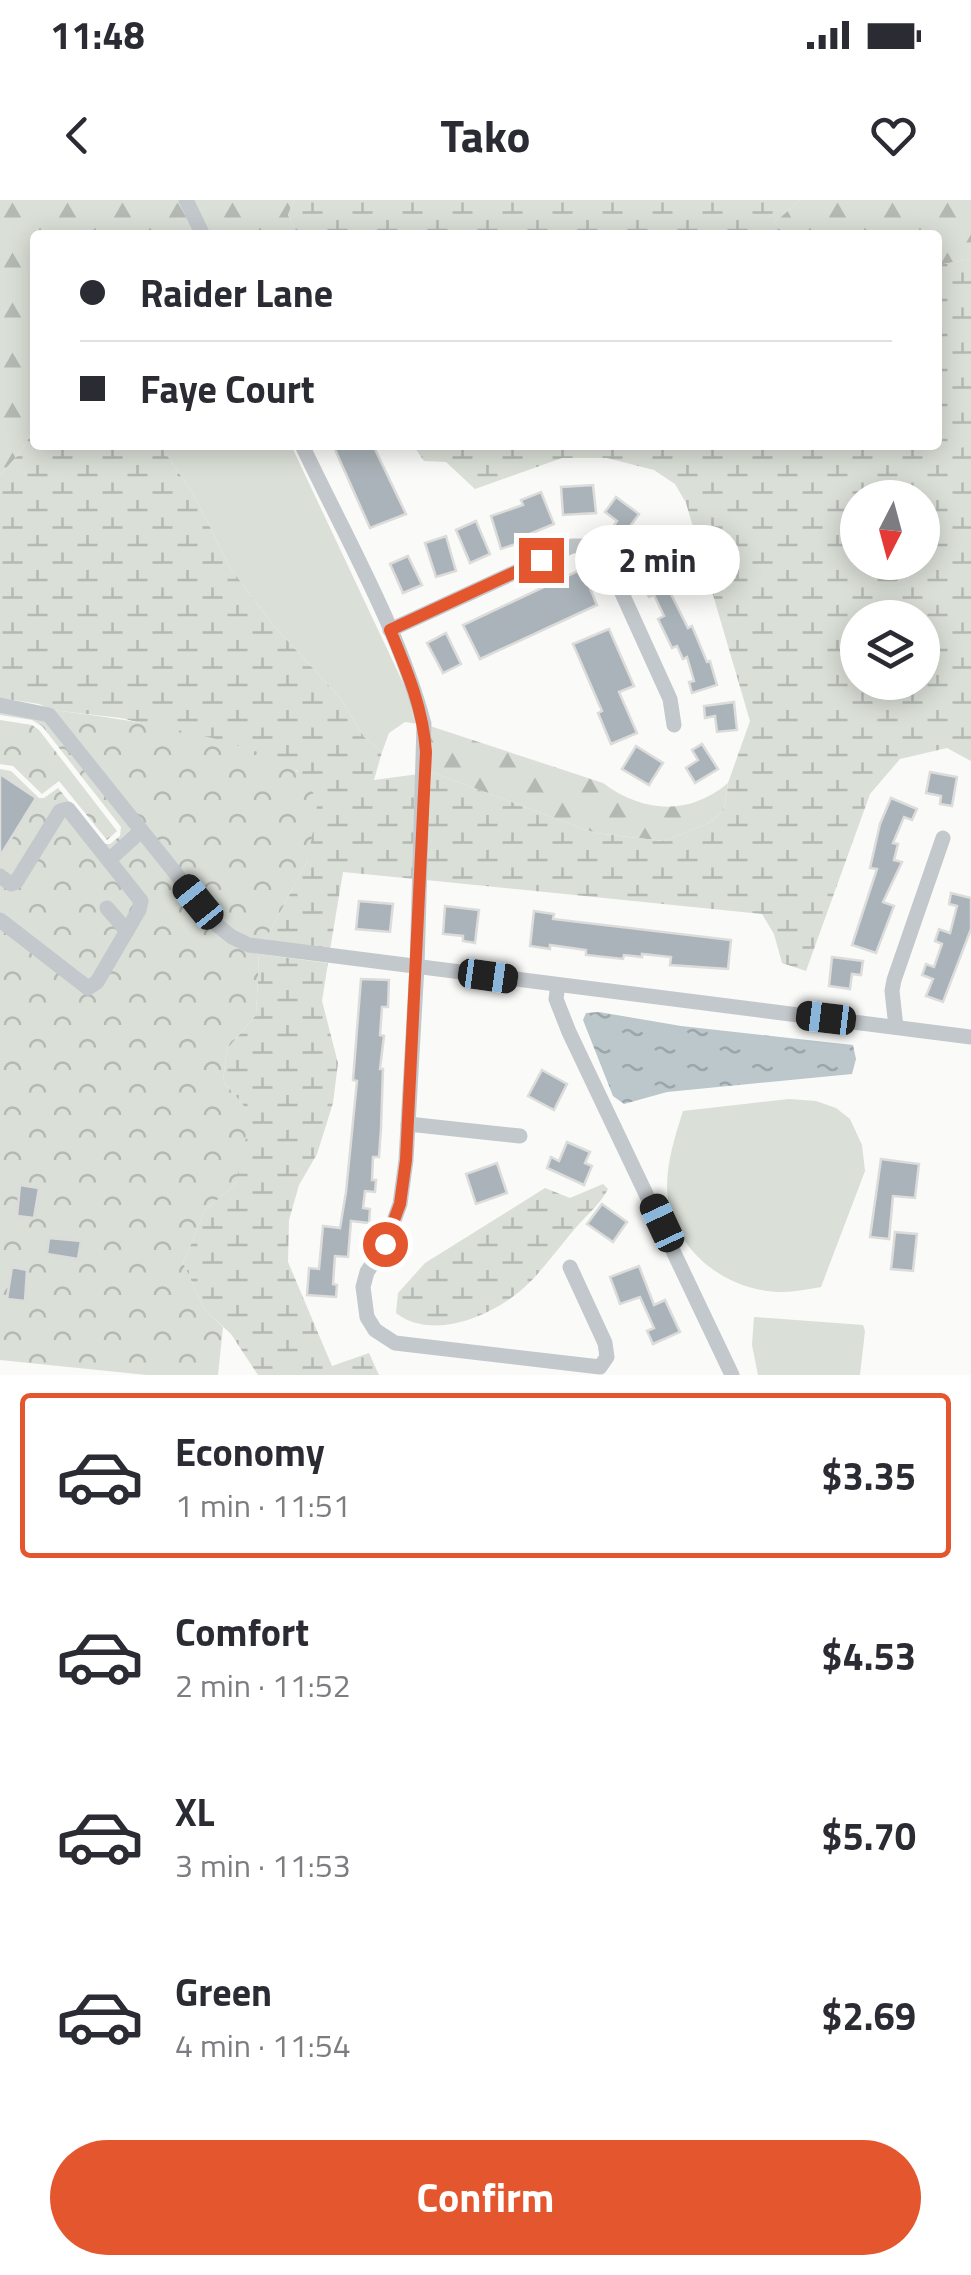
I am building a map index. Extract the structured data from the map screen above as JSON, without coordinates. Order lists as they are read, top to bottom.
{
  "north": "bottom",
  "page": {
    "status": "11:48",
    "header": "Tako",
    "banner": ["Raider Lane", "Faye Court"],
    "bubble": "2 min",
    "list": [
      {
        "name": "Economy",
        "note": "1 min · 11:51",
        "value": "$3.35"
      },
      {
        "name": "Comfort",
        "note": "2 min · 11:52",
        "value": "$4.53"
      },
      {
        "name": "XL",
        "note": "3 min · 11:53",
        "value": "$5.70"
      },
      {
        "name": "Green",
        "note": "4 min · 11:54",
        "value": "$2.69"
      }
    ],
    "buttons": "Confirm"
  }
}
